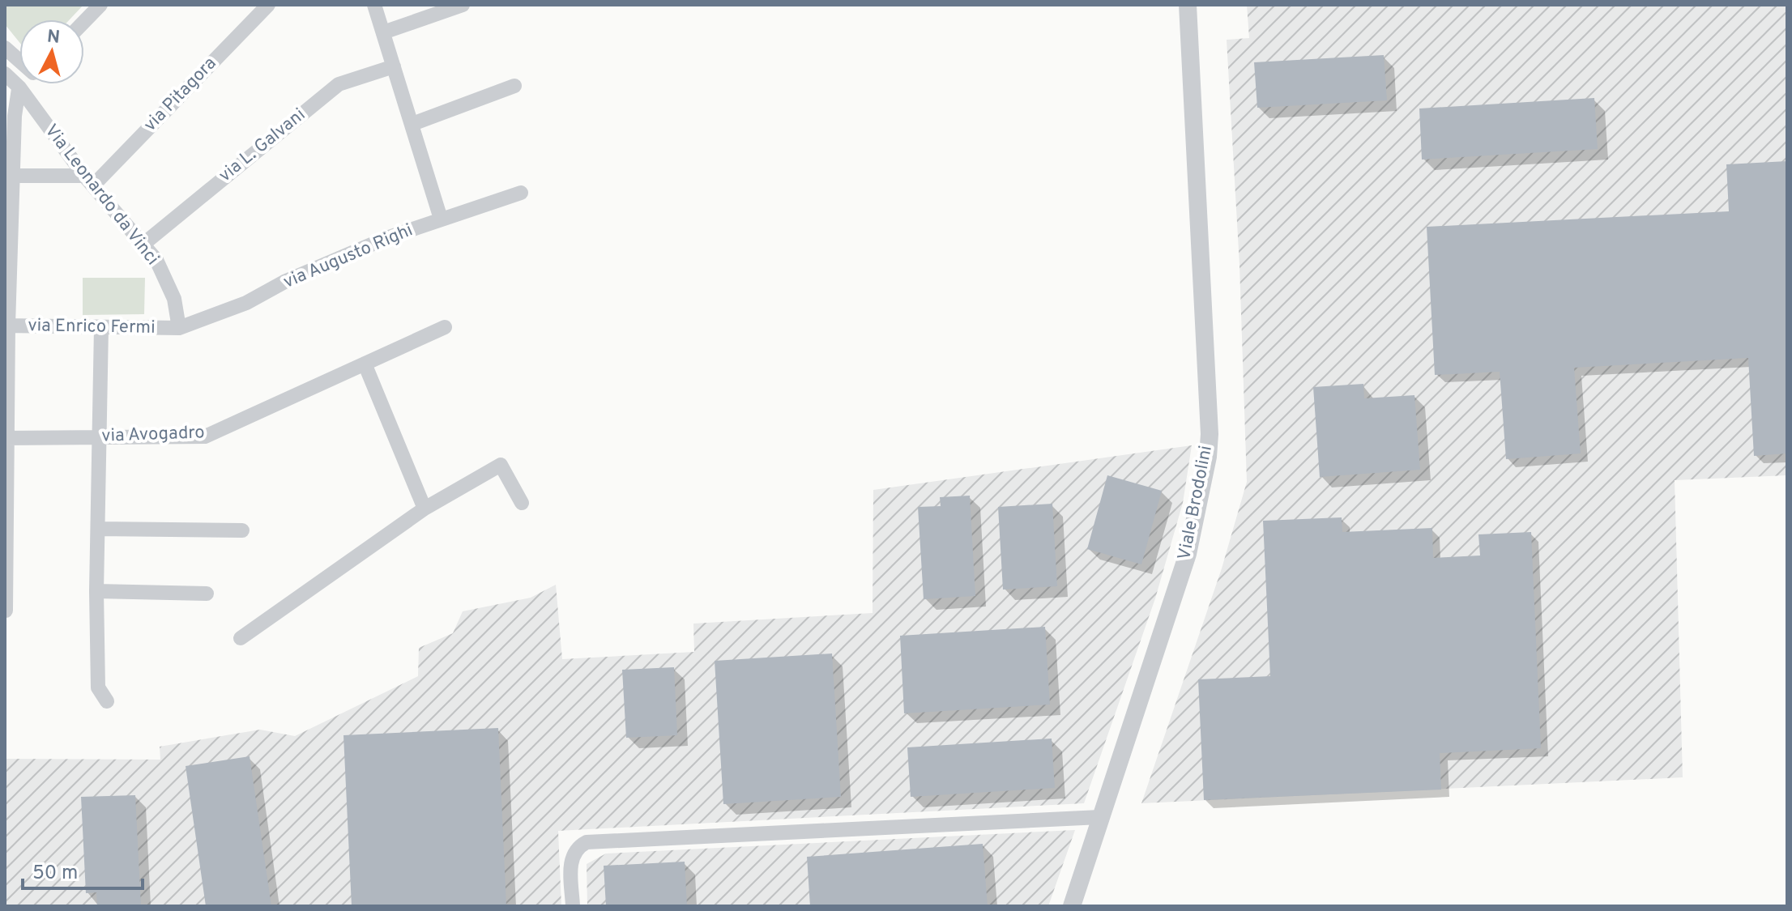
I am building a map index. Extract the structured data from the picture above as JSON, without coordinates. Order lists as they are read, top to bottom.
{
  "streets": {
    "street": [
      "via Pitagora",
      "via L. Galvani",
      "Via Leonardo da Vinci",
      "via Augusto Righi",
      "via Enrico Fermi",
      "via Avogadro",
      "Viale Brodolini"
    ]
  },
  "crossings": [
    ["via Pitagora", "Via Leonardo da Vinci"],
    ["via L. Galvani", "Via Leonardo da Vinci"],
    ["Via Leonardo da Vinci", "via Augusto Righi"],
    ["Via Leonardo da Vinci", "via Enrico Fermi"],
    ["via Augusto Righi", "via Enrico Fermi"]
  ],
  "scale_bar": "50 m",
  "north": "top"
}
